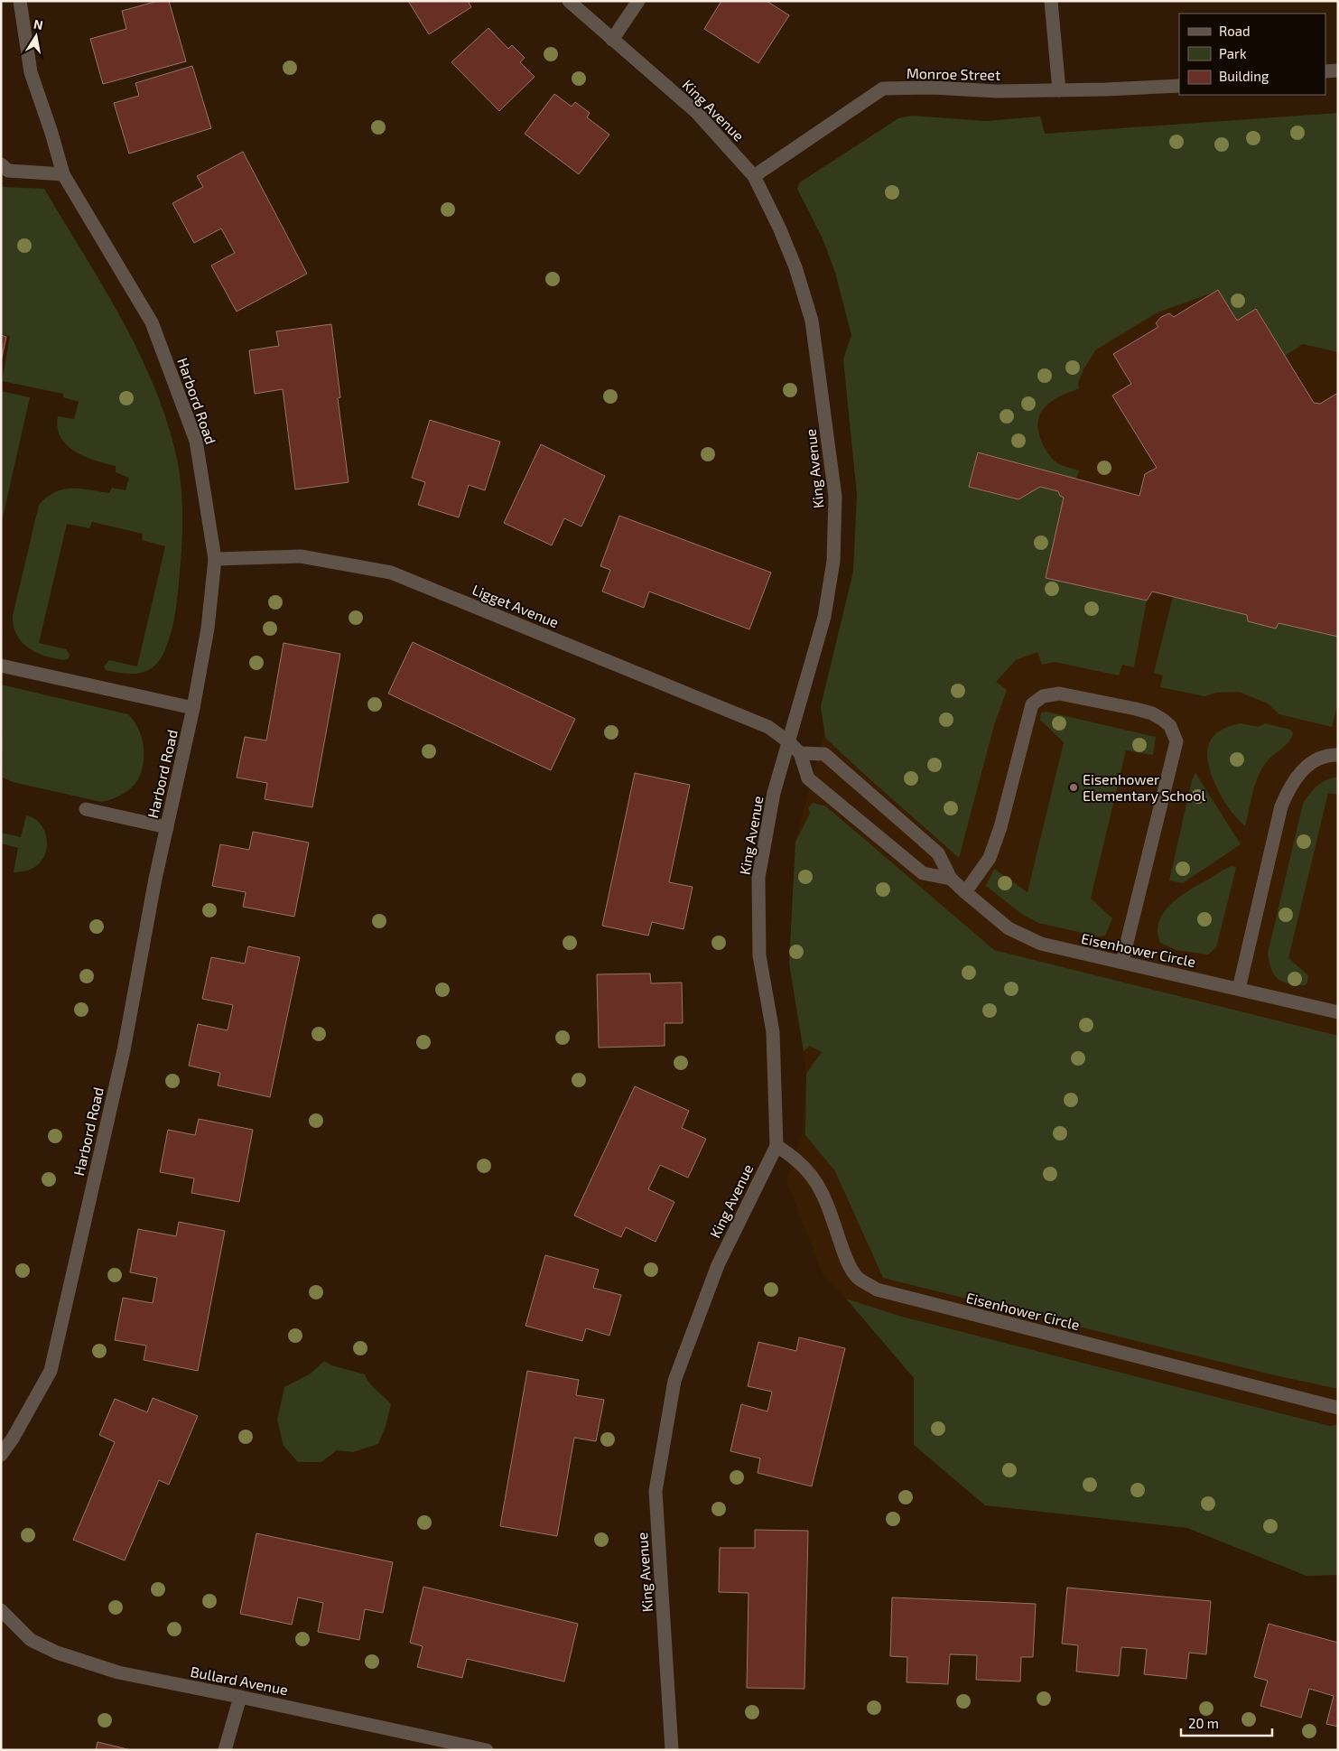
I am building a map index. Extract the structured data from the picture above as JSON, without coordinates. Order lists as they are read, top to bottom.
{
  "streets": {
    "street": [
      "Monroe Street",
      "King Avenue",
      "Harbord Road",
      "Ligget Avenue",
      "Eisenhower Circle",
      "Bullard Avenue"
    ]
  },
  "crossings": [
    ["Monroe Street", "King Avenue"],
    ["King Avenue", "Ligget Avenue"],
    ["King Avenue", "Eisenhower Circle"],
    ["Harbord Road", "Ligget Avenue"]
  ],
  "places": ["Eisenhower Elementary School"],
  "legend": ["Road", "Park", "Building"],
  "scale_bar": "20 m",
  "north": "top"
}
